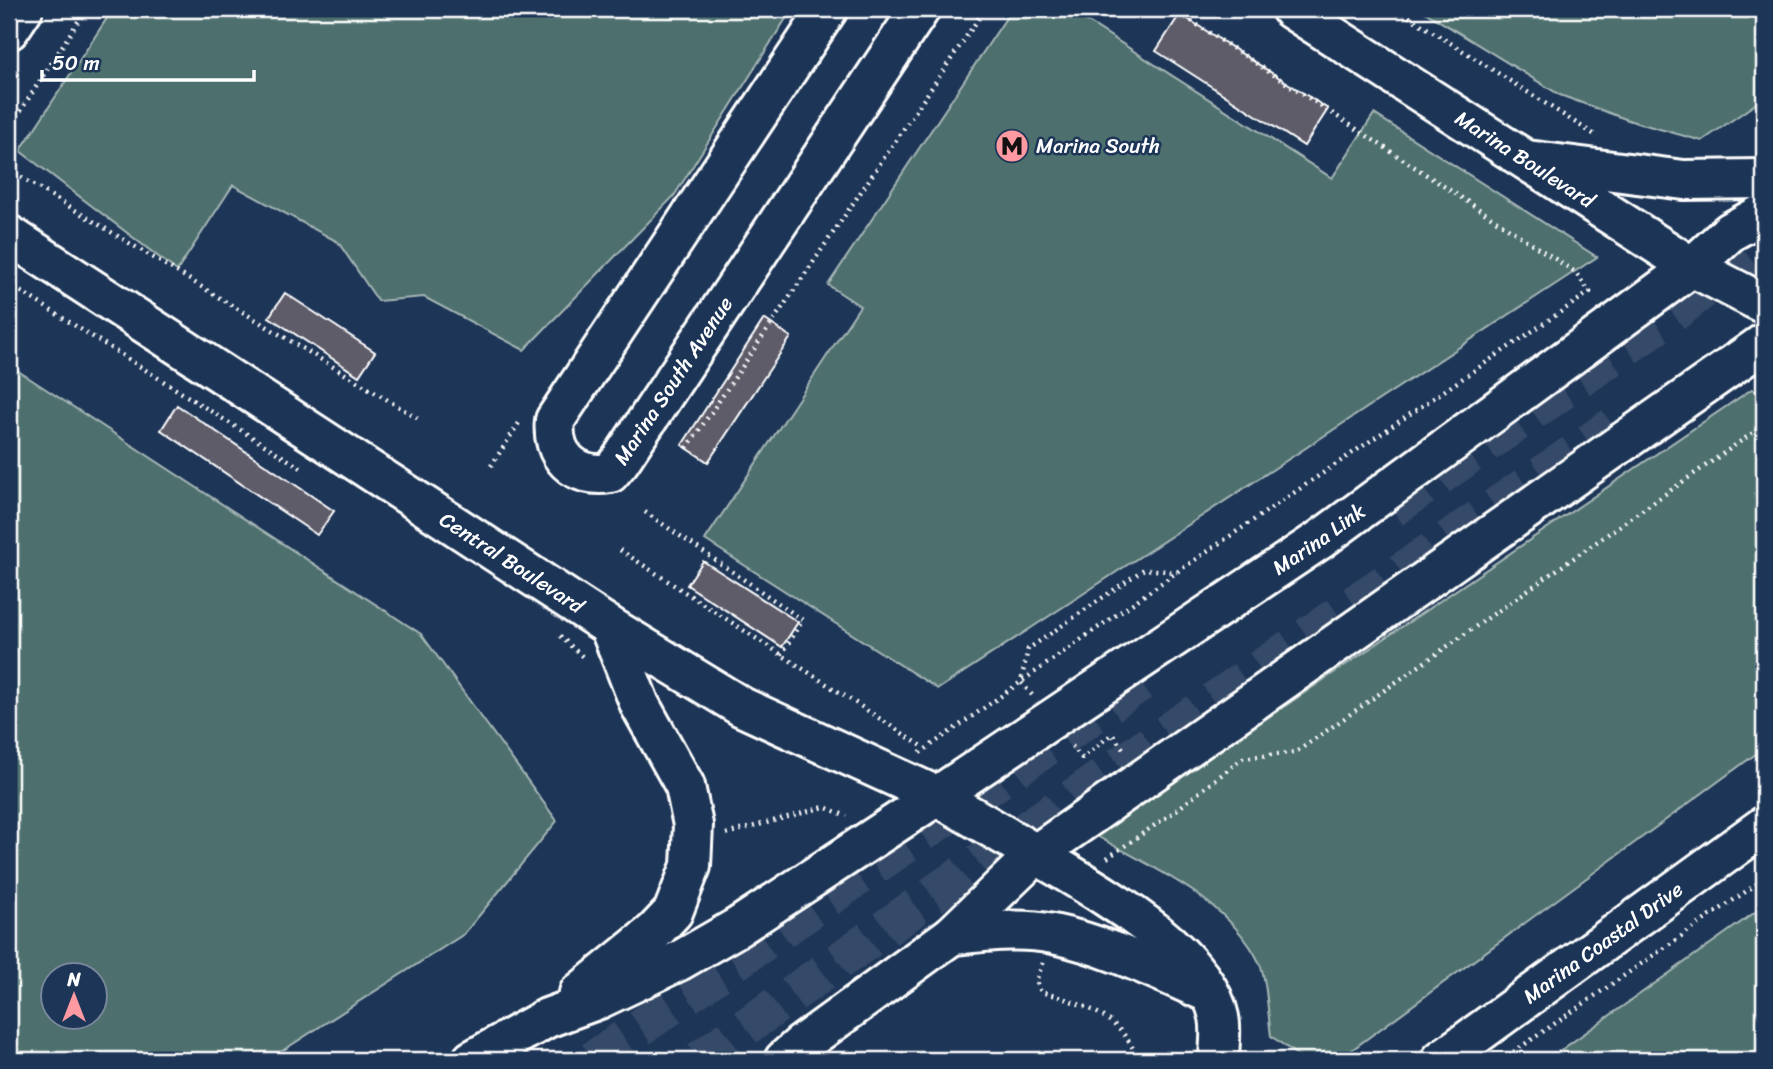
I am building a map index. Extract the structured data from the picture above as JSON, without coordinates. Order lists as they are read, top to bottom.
{
  "streets": {
    "main road": [
      "Marina Boulevard",
      "Marina South Avenue",
      "Marina Link",
      "Central Boulevard",
      "Marina Coastal Drive"
    ]
  },
  "crossings": [
    ["Marina Boulevard", "Marina Link"],
    ["Marina Link", "Central Boulevard"]
  ],
  "places": {
    "metro station": ["Marina South"]
  },
  "scale_bar": "50 m",
  "north": "top"
}
